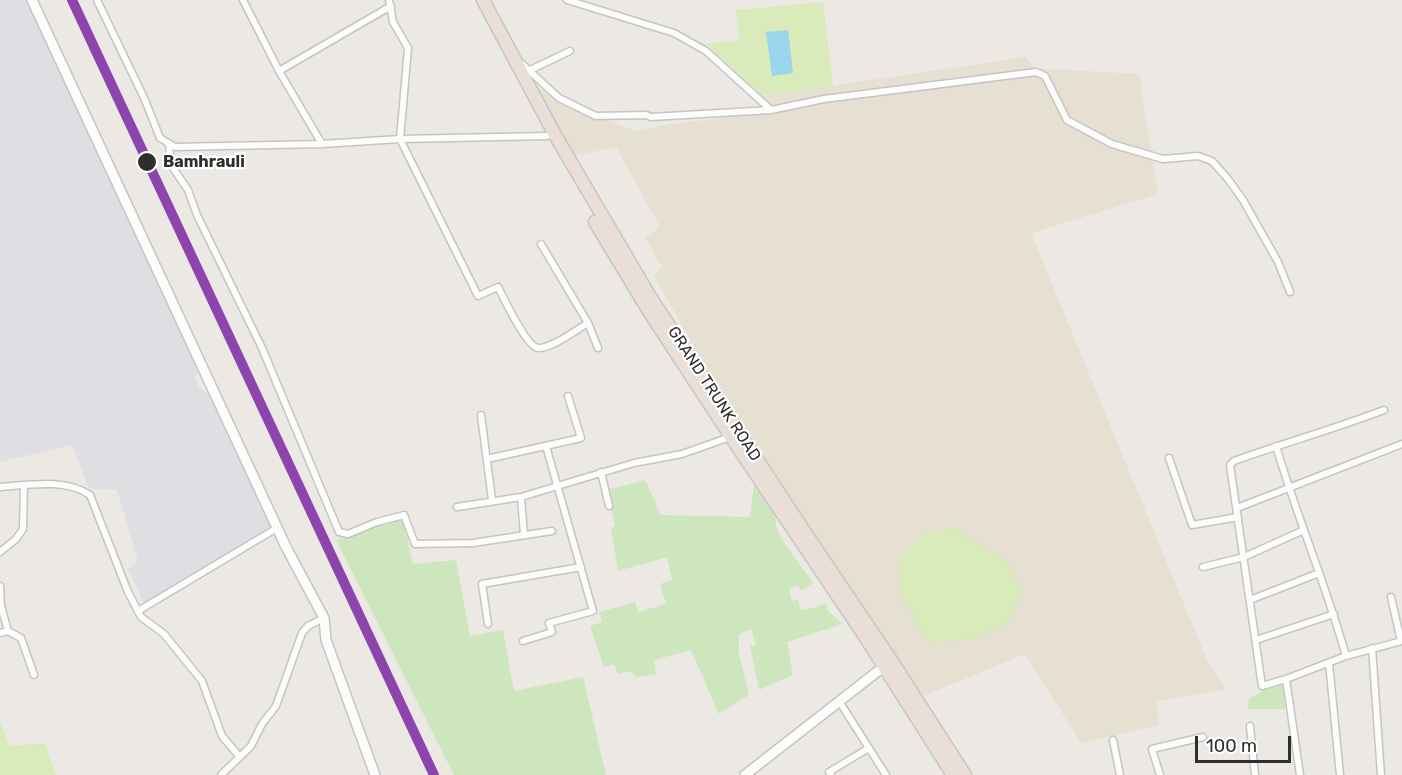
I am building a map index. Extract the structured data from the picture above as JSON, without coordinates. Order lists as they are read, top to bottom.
{
  "streets": {
    "highway": ["GRAND TRUNK ROAD"]
  },
  "places": ["Bamhrauli"],
  "scale_bar": "100 m"
}
